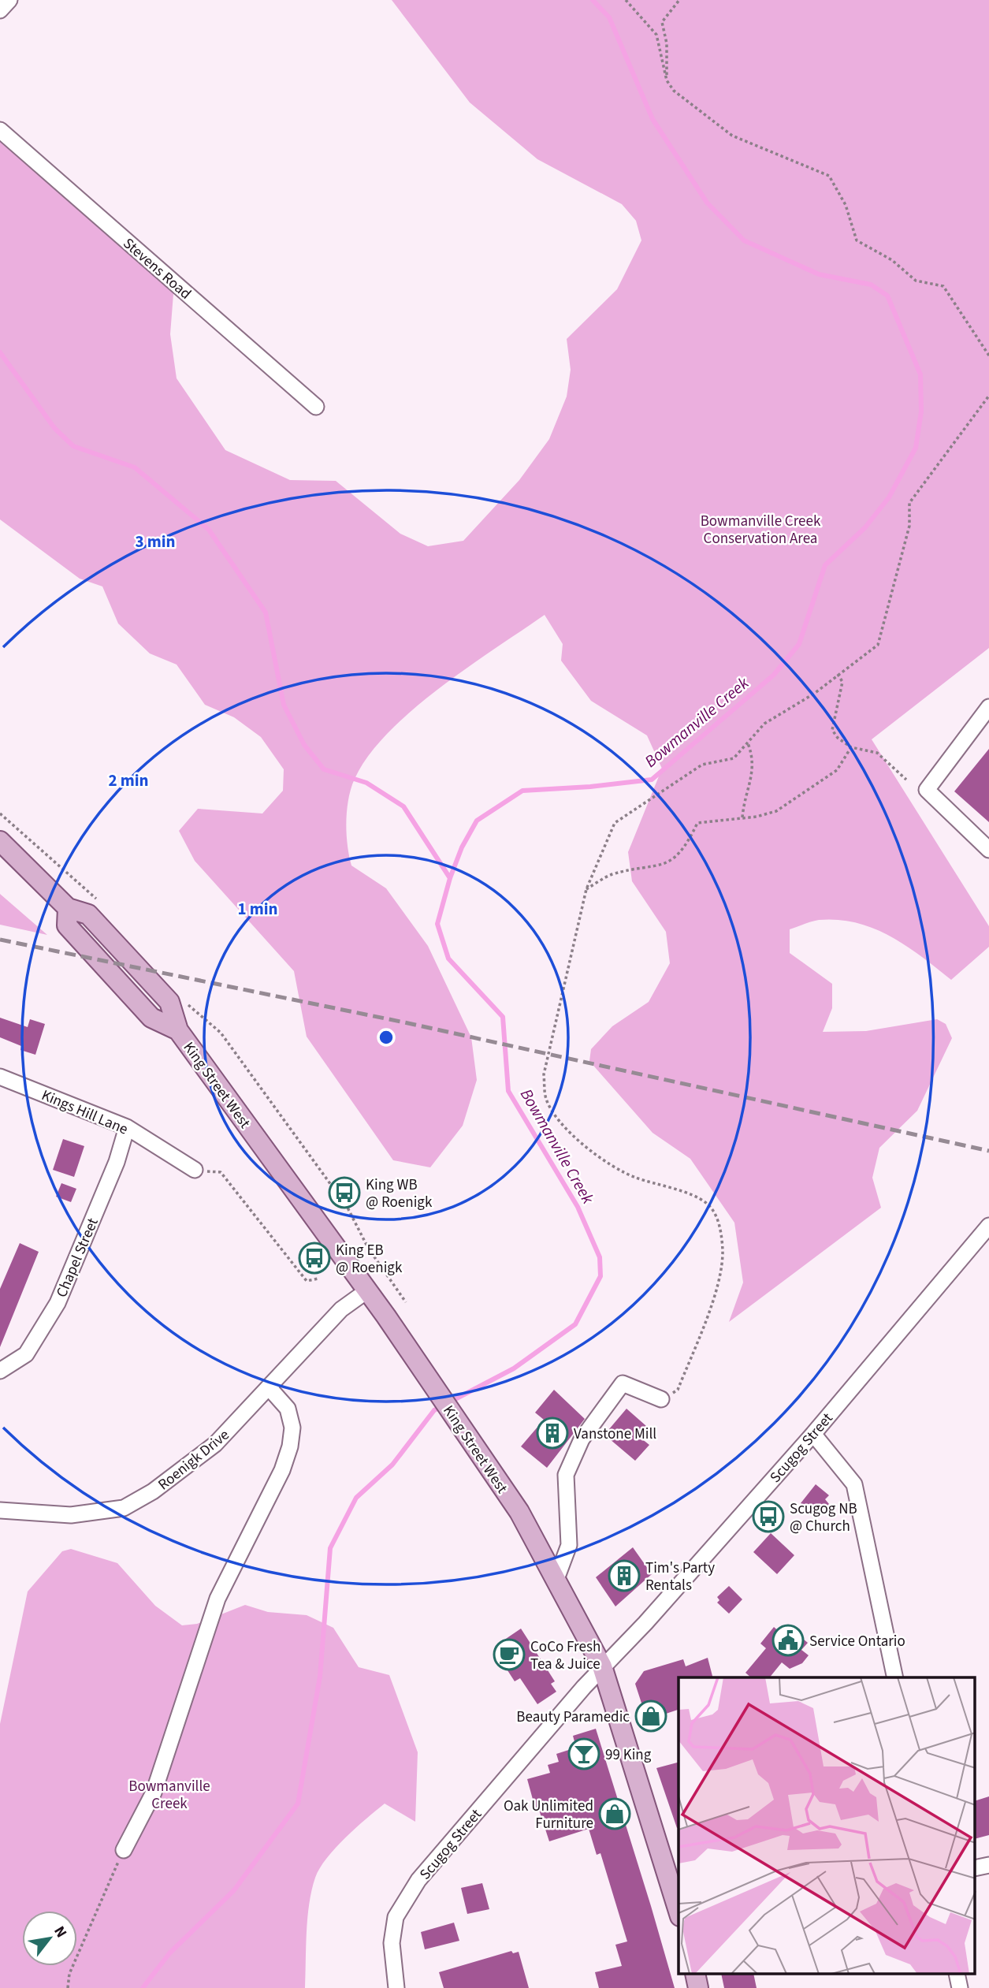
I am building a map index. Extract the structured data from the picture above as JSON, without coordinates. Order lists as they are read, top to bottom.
{
  "streets": {
    "main road": ["King Street West"],
    "street": [
      "Stevens Road",
      "Kings Hill Lane",
      "Chapel Street",
      "Scugog Street",
      "Roenigk Drive"
    ]
  },
  "crossings": [
    ["King Street West", "Scugog Street"],
    ["King Street West", "Roenigk Drive"],
    ["Kings Hill Lane", "Chapel Street"]
  ],
  "water": ["Bowmanville Creek"],
  "parks": ["Bowmanville Creek Conservation Area", "Bowmanville Creek"],
  "places": {
    "bus stop": ["King WB @ Roenigk", "King EB @ Roenigk", "Scugog NB @ Church"],
    "building": ["Vanstone Mill", "Tim's Party Rentals"],
    "public building": ["Service Ontario"],
    "cafe": ["CoCo Fresh Tea & Juice"],
    "shop": ["Beauty Paramedic", "Oak Unlimited Furniture"],
    "bar": ["99 King"]
  },
  "north": "top right",
  "rings": ["3 min", "2 min", "1 min"]
}
